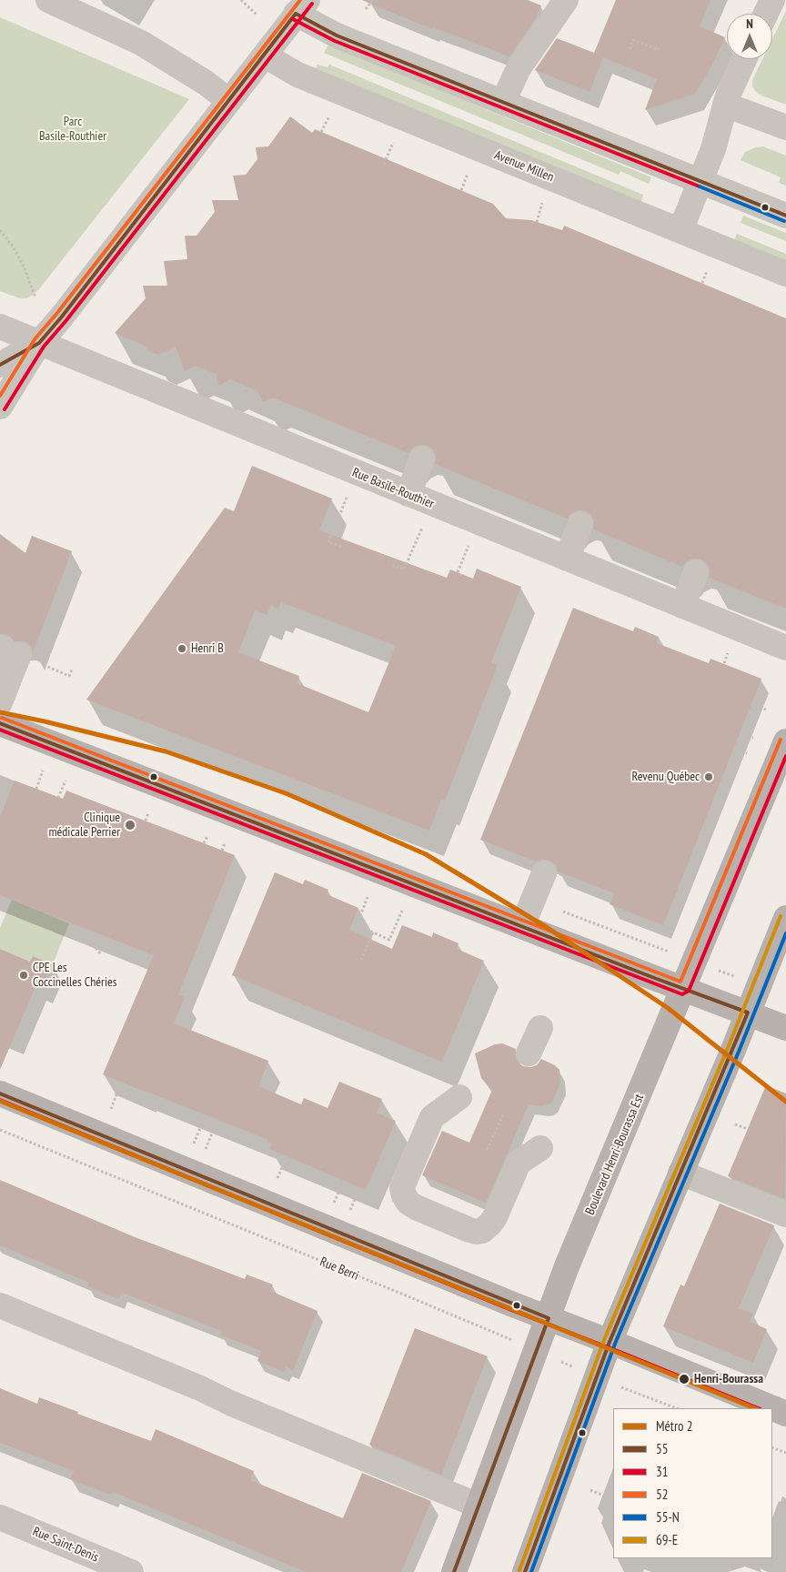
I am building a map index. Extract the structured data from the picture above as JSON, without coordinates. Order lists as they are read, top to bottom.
{
  "streets": {
    "main road": ["Boulevard Henri-Bourassa Est"],
    "street": ["Avenue Millen", "Rue Basile-Routhier", "Rue Saint-Denis"],
    "path": ["Rue Berri"]
  },
  "crossings": [
    ["Boulevard Henri-Bourassa Est", "Rue Berri"]
  ],
  "parks": ["Parc Basile-Routhier"],
  "places": [
    "Henri B",
    "Revenu Québec",
    "Clinique médicale Perrier",
    "CPE Les Coccinelles Chéries",
    "Henri-Bourassa"
  ],
  "lines": [
    "transit line 52",
    "transit line 31",
    "transit line 55",
    "transit line 55-N",
    "metro line 2",
    "transit line 69-E"
  ],
  "legend": [
    "Métro 2",
    "55",
    "31",
    "52",
    "55-N",
    "69-E"
  ],
  "north": "top"
}
